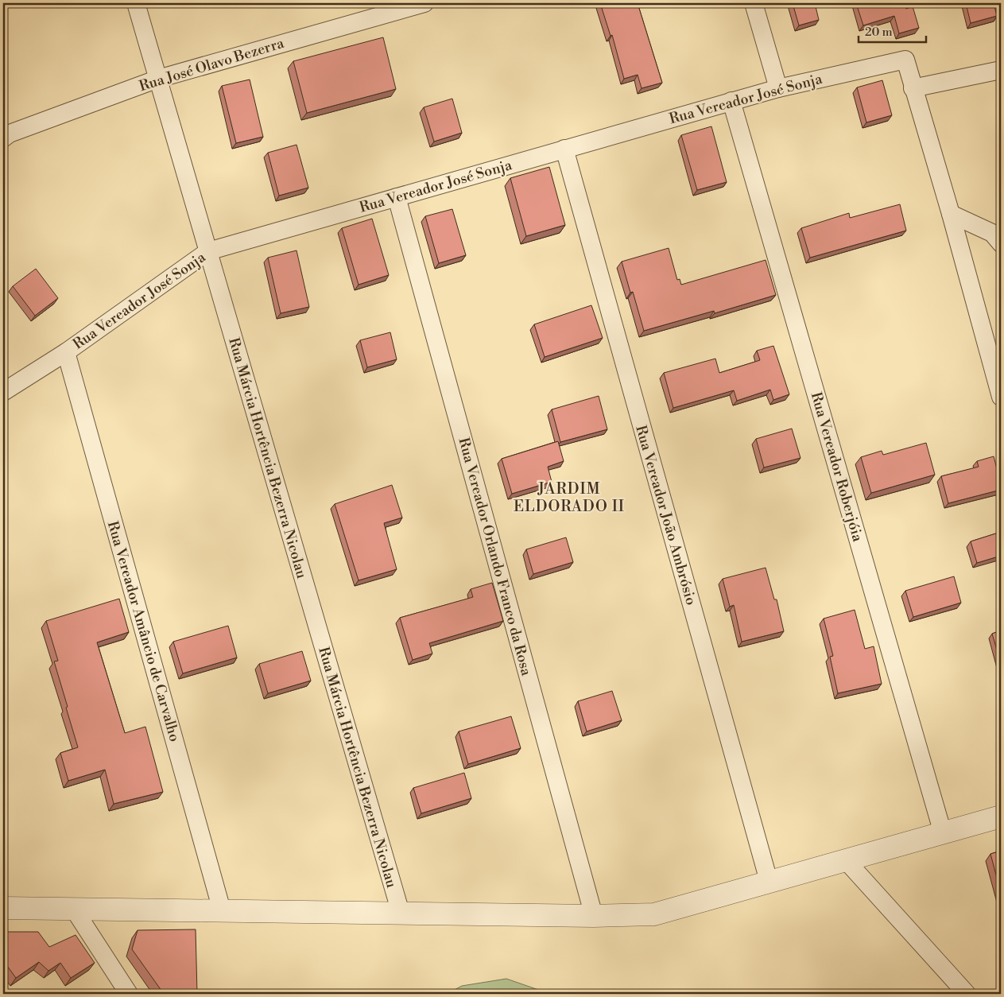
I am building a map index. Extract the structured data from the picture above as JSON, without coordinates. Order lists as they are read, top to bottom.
{
  "streets": {
    "street": [
      "Rua José Olavo Bezerra",
      "Rua Vereador José Sonja",
      "Rua Márcia Hortência Bezerra Nicolau",
      "Rua Vereador Roberjóia",
      "Rua Vereador João Ambrósio",
      "Rua Vereador Orlando Franco da Rosa",
      "Rua Vereador Amâncio de Carvalho"
    ]
  },
  "crossings": [
    ["Rua José Olavo Bezerra", "Rua Márcia Hortência Bezerra Nicolau"],
    ["Rua Vereador José Sonja", "Rua Márcia Hortência Bezerra Nicolau"],
    ["Rua Vereador José Sonja", "Rua Vereador Roberjóia"],
    ["Rua Vereador José Sonja", "Rua Vereador João Ambrósio"],
    ["Rua Vereador José Sonja", "Rua Vereador Orlando Franco da Rosa"],
    ["Rua Vereador José Sonja", "Rua Vereador Amâncio de Carvalho"]
  ],
  "districts": ["JARDIM ELDORADO II"],
  "scale_bar": "20 m"
}
